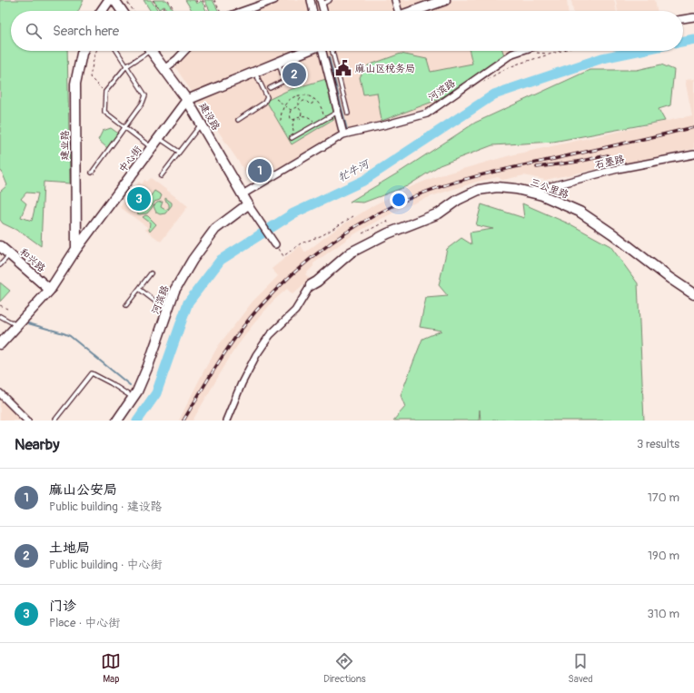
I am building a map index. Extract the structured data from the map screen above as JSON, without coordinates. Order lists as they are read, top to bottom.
{
  "streets": {
    "street": [
      "河滨路",
      "建设路",
      "建业路",
      "中心街",
      "石墨路",
      "三公里路",
      "和兴路"
    ]
  },
  "crossings": [
    ["河滨路", "建设路"],
    ["建设路", "中心街"],
    ["建业路", "中心街"],
    ["中心街", "和兴路"],
    ["石墨路", "三公里路"]
  ],
  "water": ["牤牛河"],
  "places": {
    "public building": ["麻山区税务局"]
  },
  "page": {
    "search": "Search here",
    "pins": ["2", "1", "3"],
    "heading": ["Nearby", "3 results"],
    "list": [
      {
        "mark": "1",
        "name": "麻山公安局",
        "note": "Public building · 建设路",
        "value": "170 m"
      },
      {
        "mark": "2",
        "name": "土地局",
        "note": "Public building · 中心街",
        "value": "190 m"
      },
      {
        "mark": "3",
        "name": "门诊",
        "note": "Place · 中心街",
        "value": "310 m"
      }
    ],
    "nav": ["Map", "Directions", "Saved"]
  }
}
